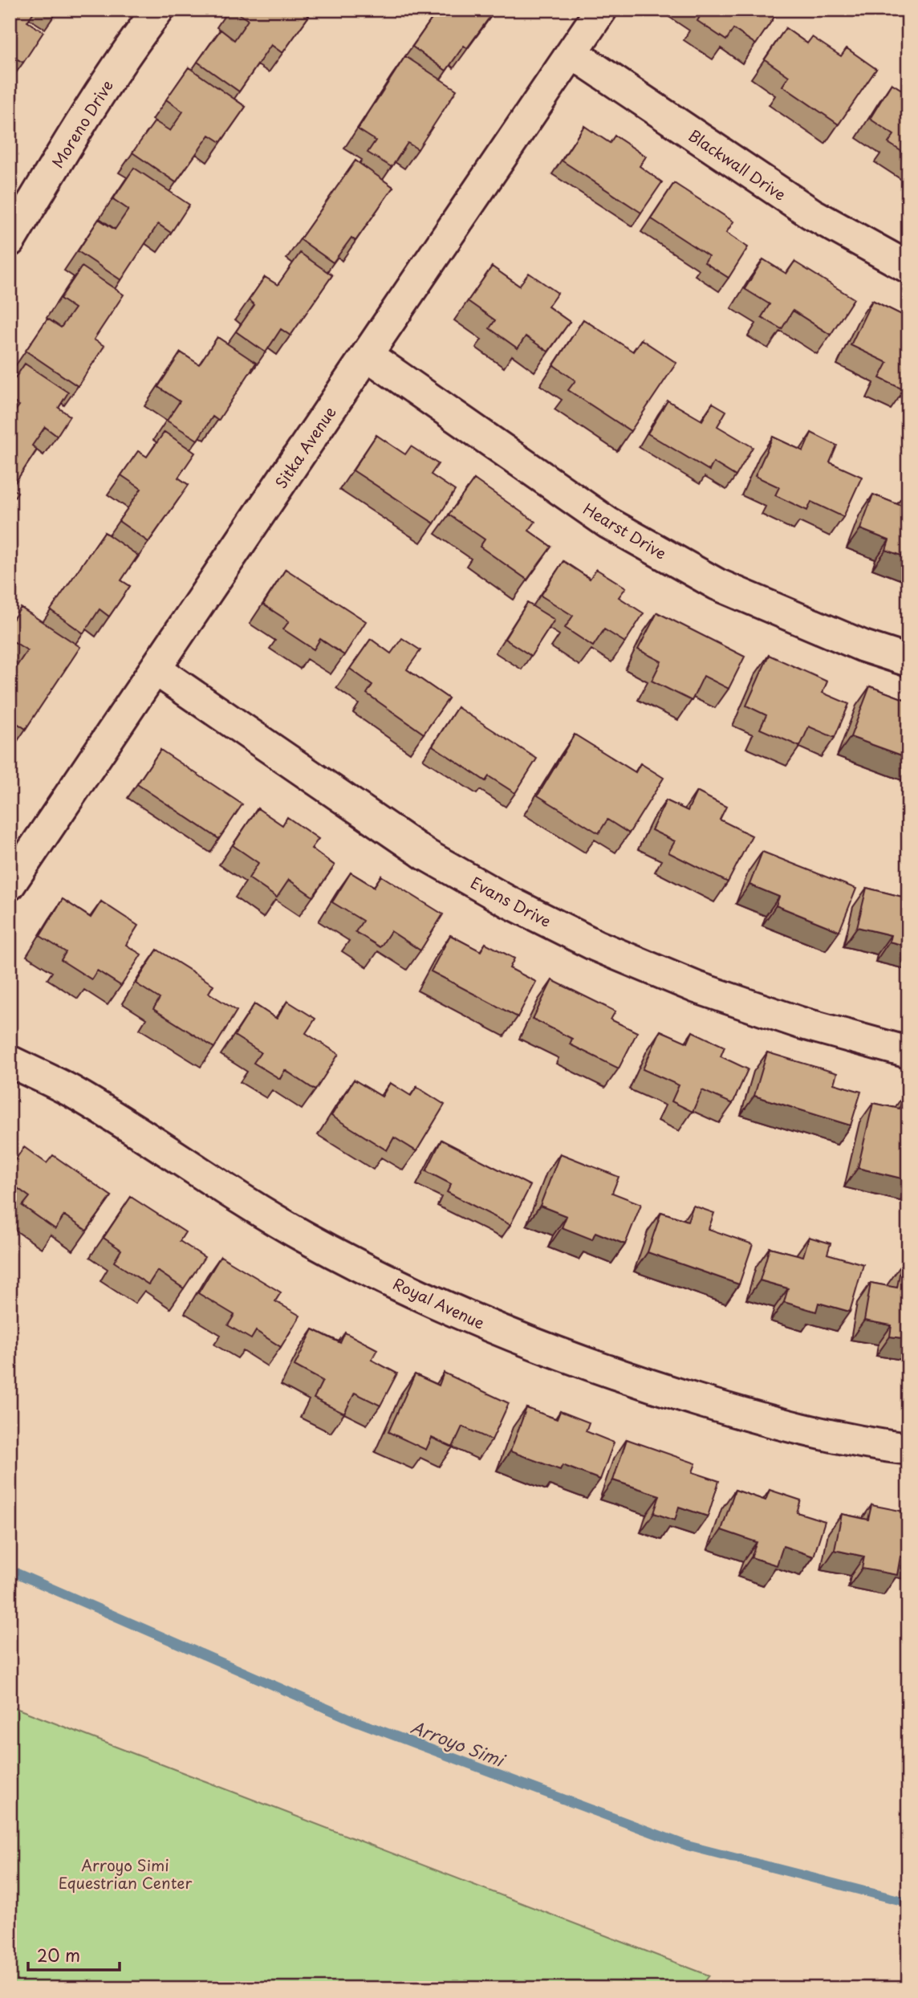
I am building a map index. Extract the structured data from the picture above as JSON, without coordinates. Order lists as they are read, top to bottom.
{
  "streets": {
    "street": [
      "Moreno Drive",
      "Blackwall Drive",
      "Sitka Avenue",
      "Hearst Drive",
      "Evans Drive",
      "Royal Avenue"
    ]
  },
  "crossings": [
    ["Blackwall Drive", "Sitka Avenue"],
    ["Sitka Avenue", "Hearst Drive"],
    ["Sitka Avenue", "Evans Drive"]
  ],
  "water": ["Arroyo Simi"],
  "parks": ["Arroyo Simi Equestrian Center"],
  "scale_bar": "20 m"
}
